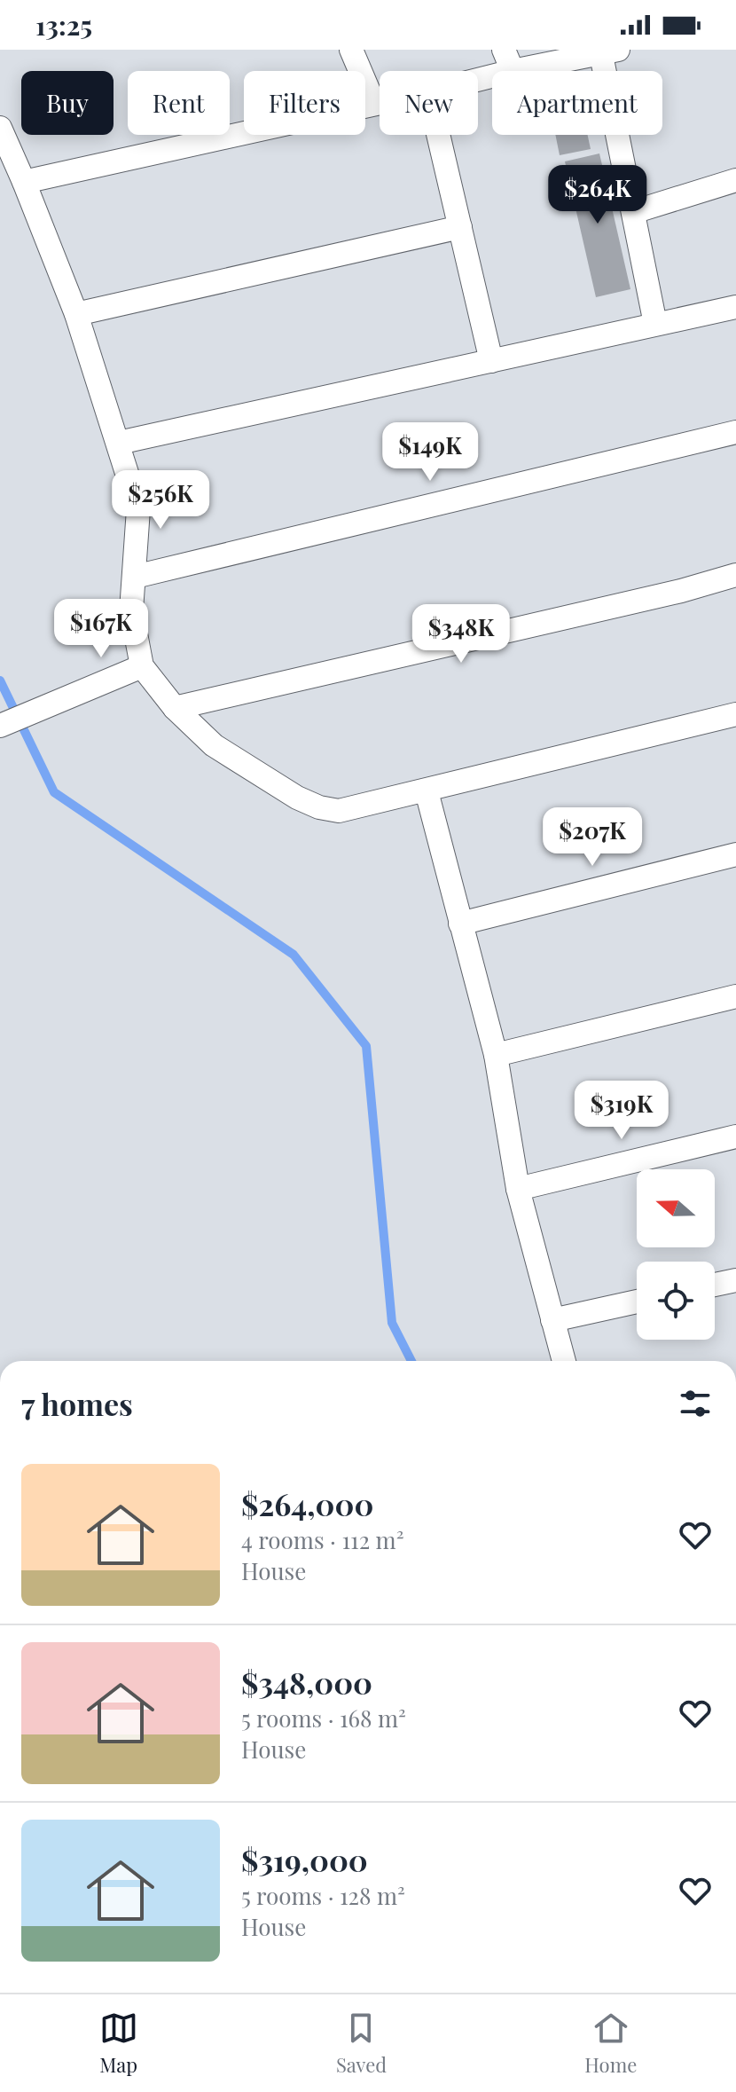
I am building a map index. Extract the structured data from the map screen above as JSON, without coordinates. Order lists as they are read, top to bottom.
{
  "north": "left",
  "page": {
    "status": "13:25",
    "chip": [
      "Buy",
      "Rent",
      "Filters",
      "New",
      "Apartment"
    ],
    "price": [
      "$264K",
      "$149K",
      "$256K",
      "$167K",
      "$348K",
      "$207K",
      "$319K"
    ],
    "heading": "7 homes",
    "list": [
      {
        "name": "$264,000",
        "note": "4 rooms · 112 m² · House"
      },
      {
        "name": "$348,000",
        "note": "5 rooms · 168 m² · House"
      },
      {
        "name": "$319,000",
        "note": "5 rooms · 128 m² · House"
      }
    ],
    "tabs": ["Map", "Saved", "Home"]
  }
}
